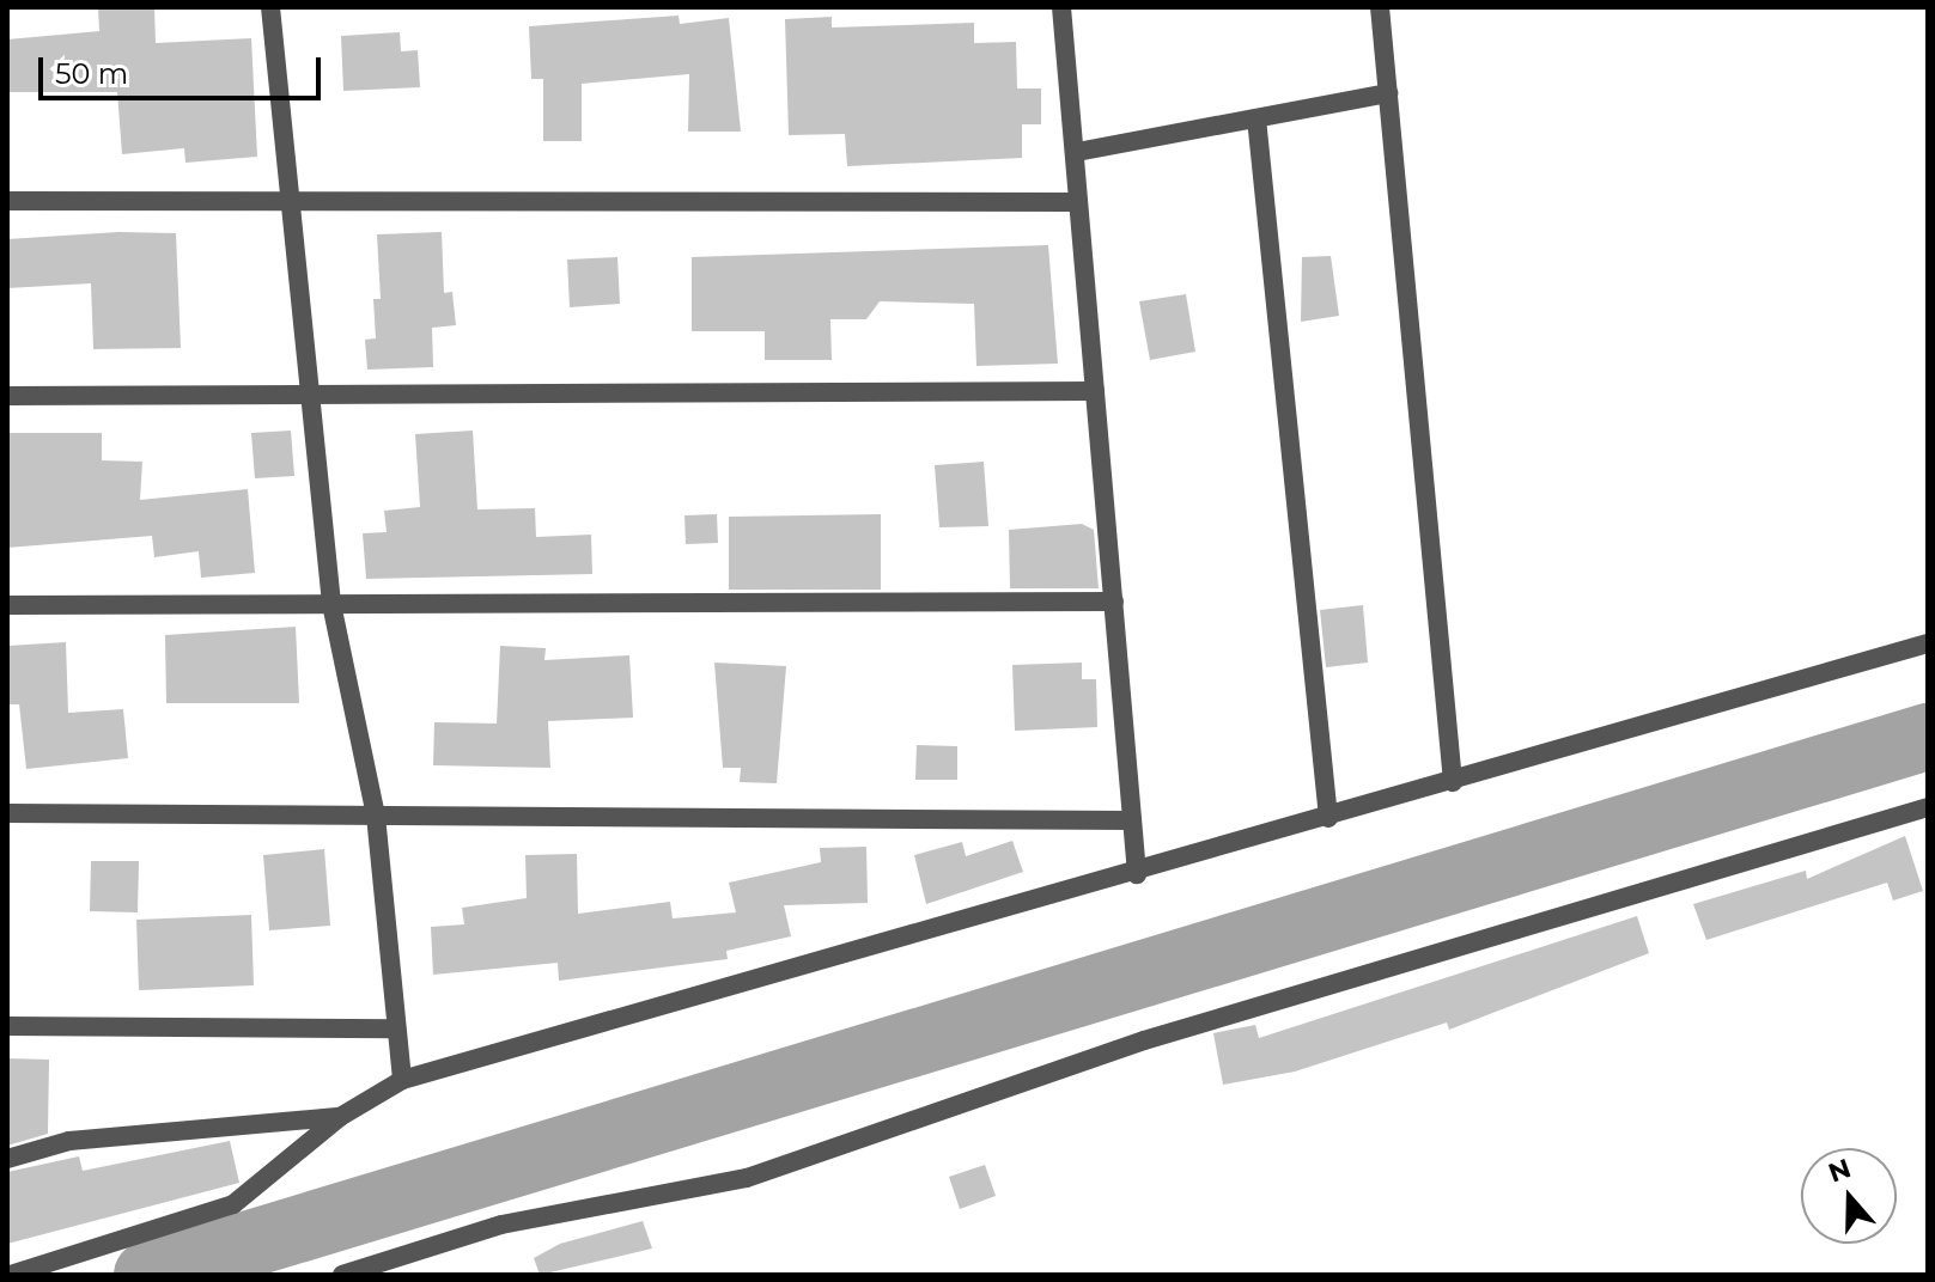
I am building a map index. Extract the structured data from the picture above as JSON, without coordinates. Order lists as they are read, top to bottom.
{
  "scale_bar": "50 m",
  "north": "top"
}
